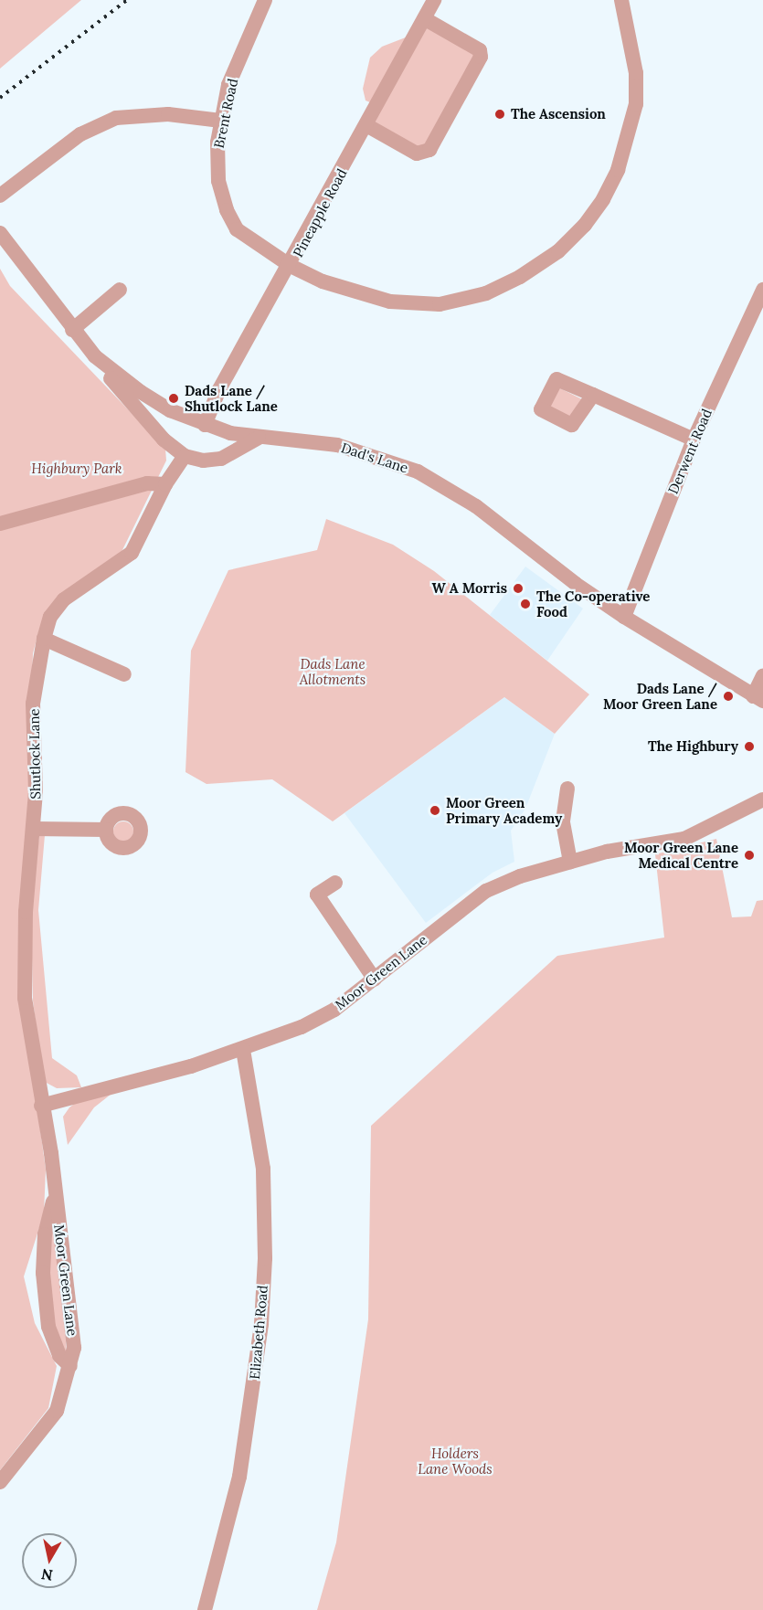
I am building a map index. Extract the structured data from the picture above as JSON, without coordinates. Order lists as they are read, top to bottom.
{
  "streets": {
    "street": [
      "Brent Road",
      "Pineapple Road",
      "Derwent Road",
      "Dad's Lane",
      "Shutlock Lane",
      "Moor Green Lane",
      "Elizabeth Road"
    ]
  },
  "crossings": [
    ["Brent Road", "Pineapple Road"],
    ["Pineapple Road", "Dad's Lane"],
    ["Derwent Road", "Dad's Lane"],
    ["Shutlock Lane", "Moor Green Lane"],
    ["Moor Green Lane", "Elizabeth Road"]
  ],
  "parks": ["Highbury Park", "Dads Lane Allotments", "Holders Lane Woods"],
  "places": [
    "The Ascension",
    "Dads Lane / Shutlock Lane",
    "W A Morris",
    "The Co-operative Food",
    "Dads Lane / Moor Green Lane",
    "The Highbury",
    "Moor Green Primary Academy",
    "Moor Green Lane Medical Centre"
  ],
  "north": "bottom"
}
